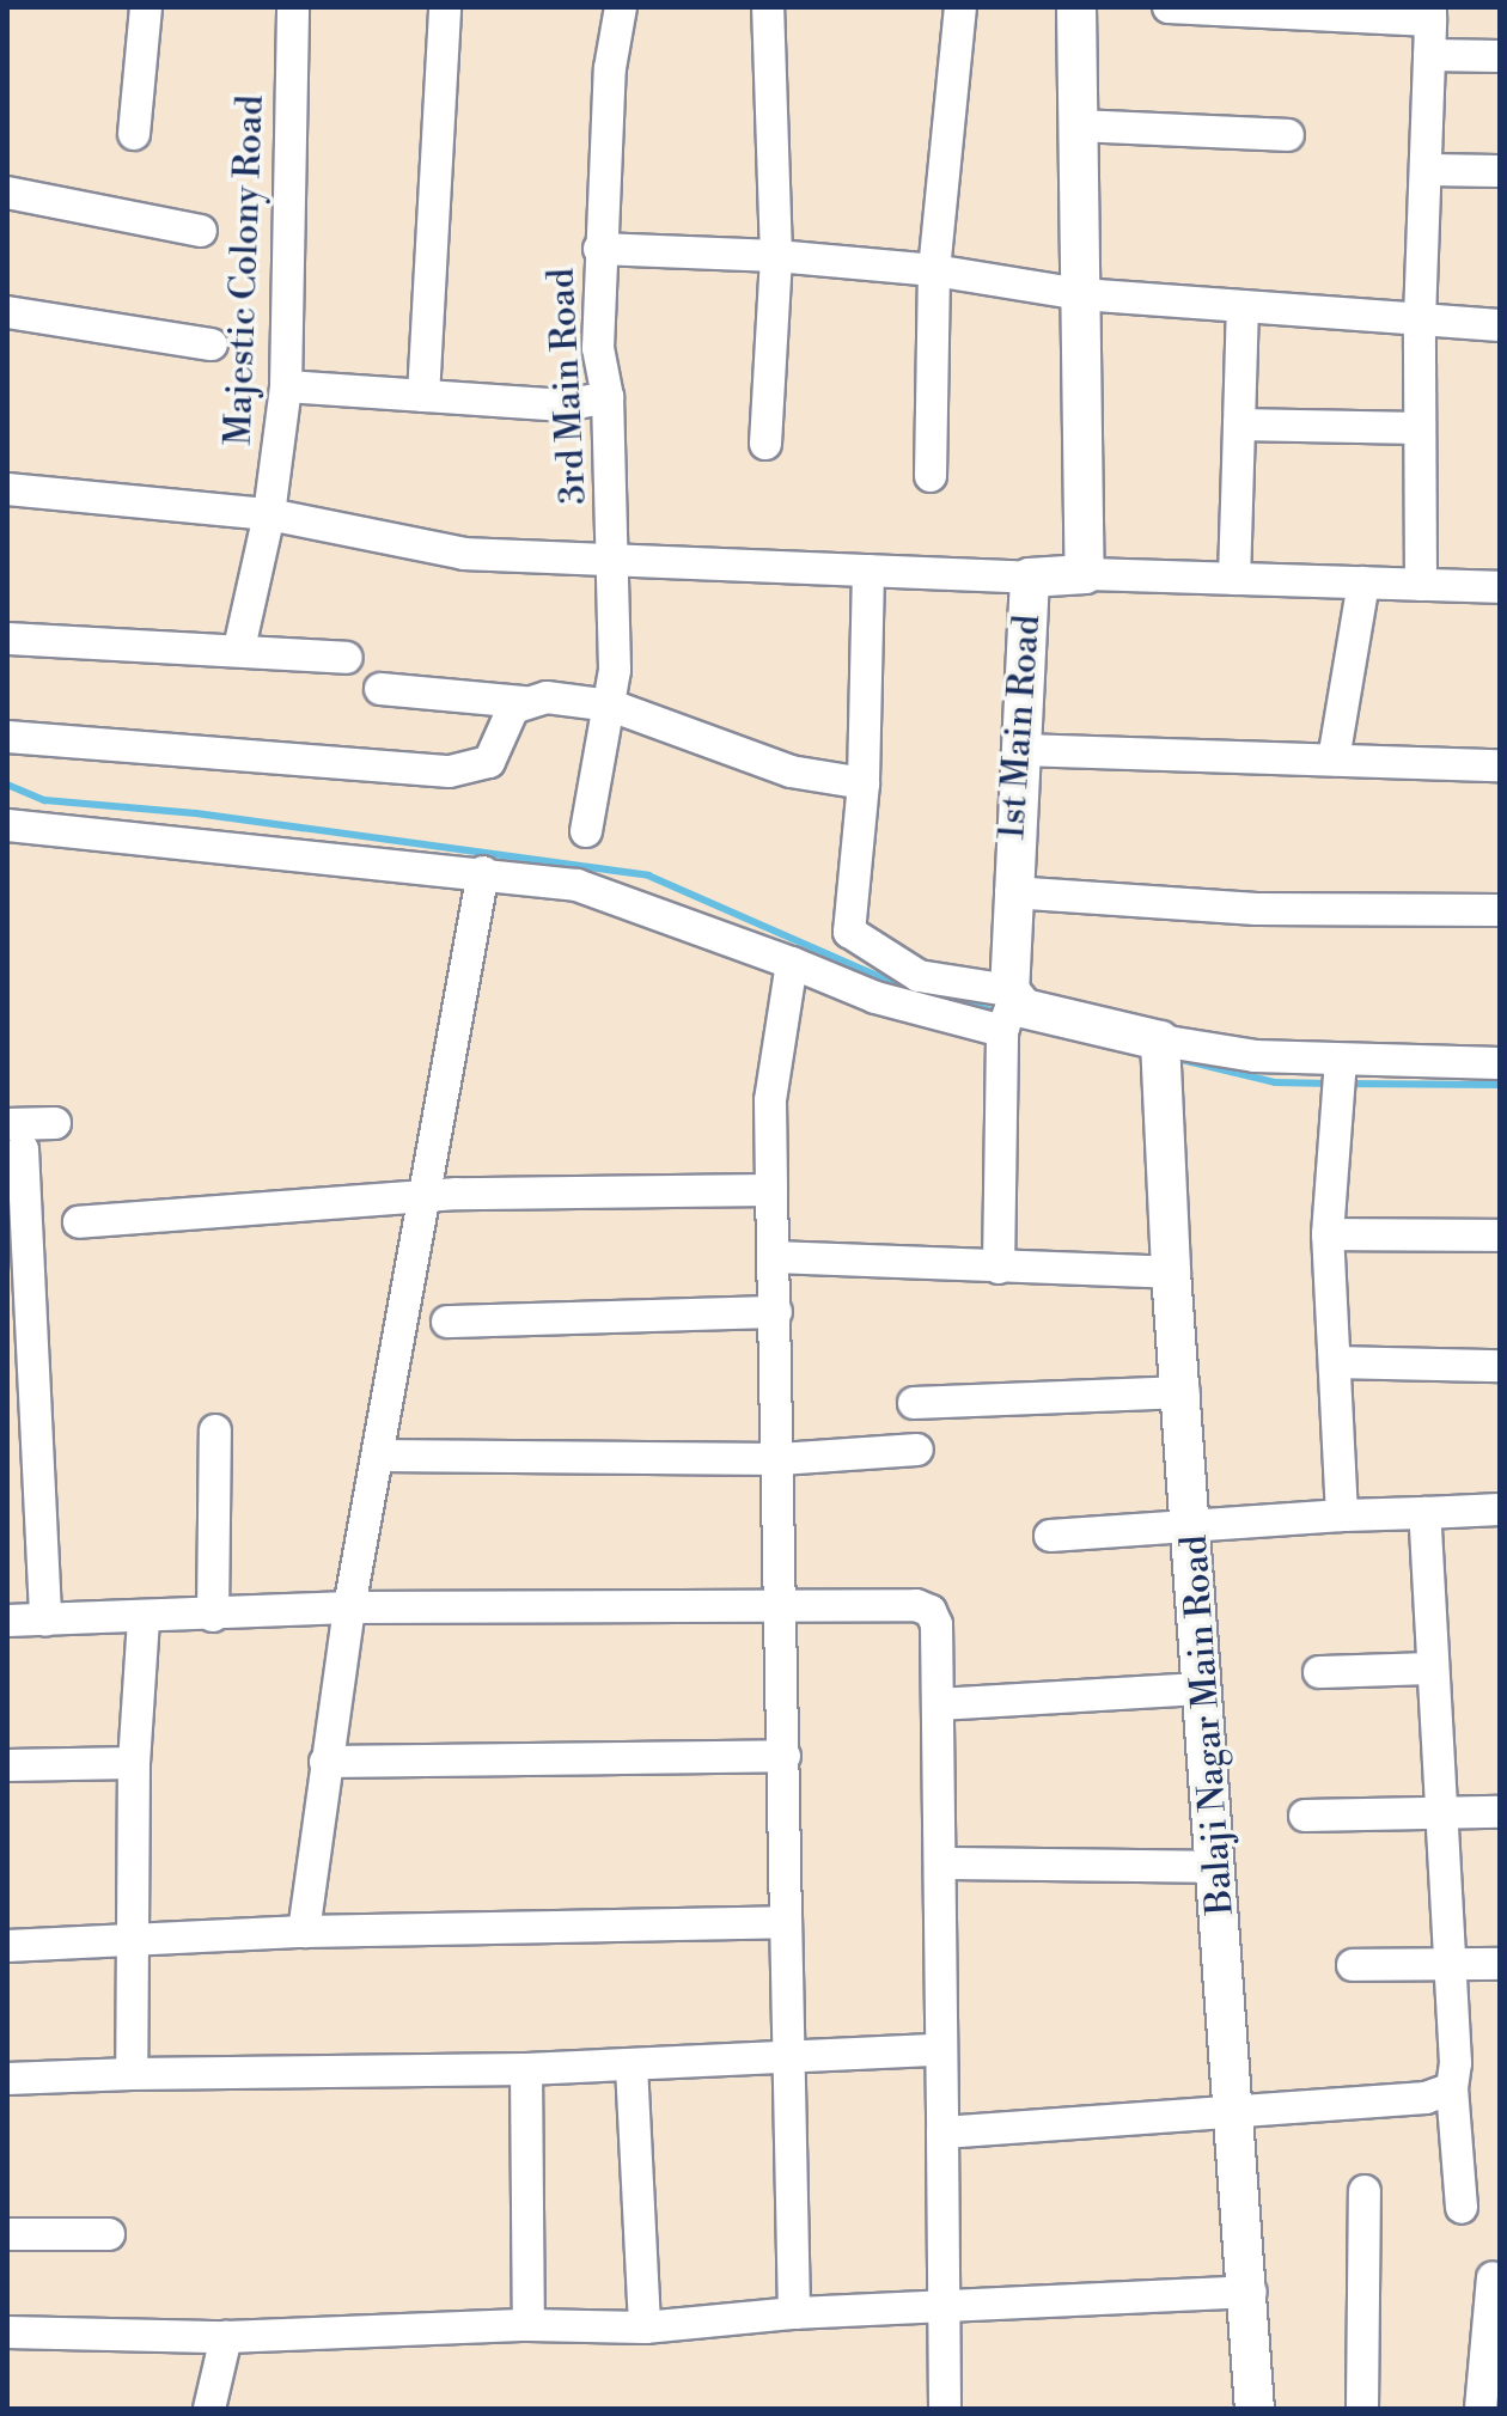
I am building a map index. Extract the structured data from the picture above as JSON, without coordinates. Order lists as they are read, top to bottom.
{
  "streets": {
    "main road": ["1st Main Road", "Balaji Nagar Main Road"],
    "street": ["Majestic Colony Road", "3rd Main Road"]
  }
}
